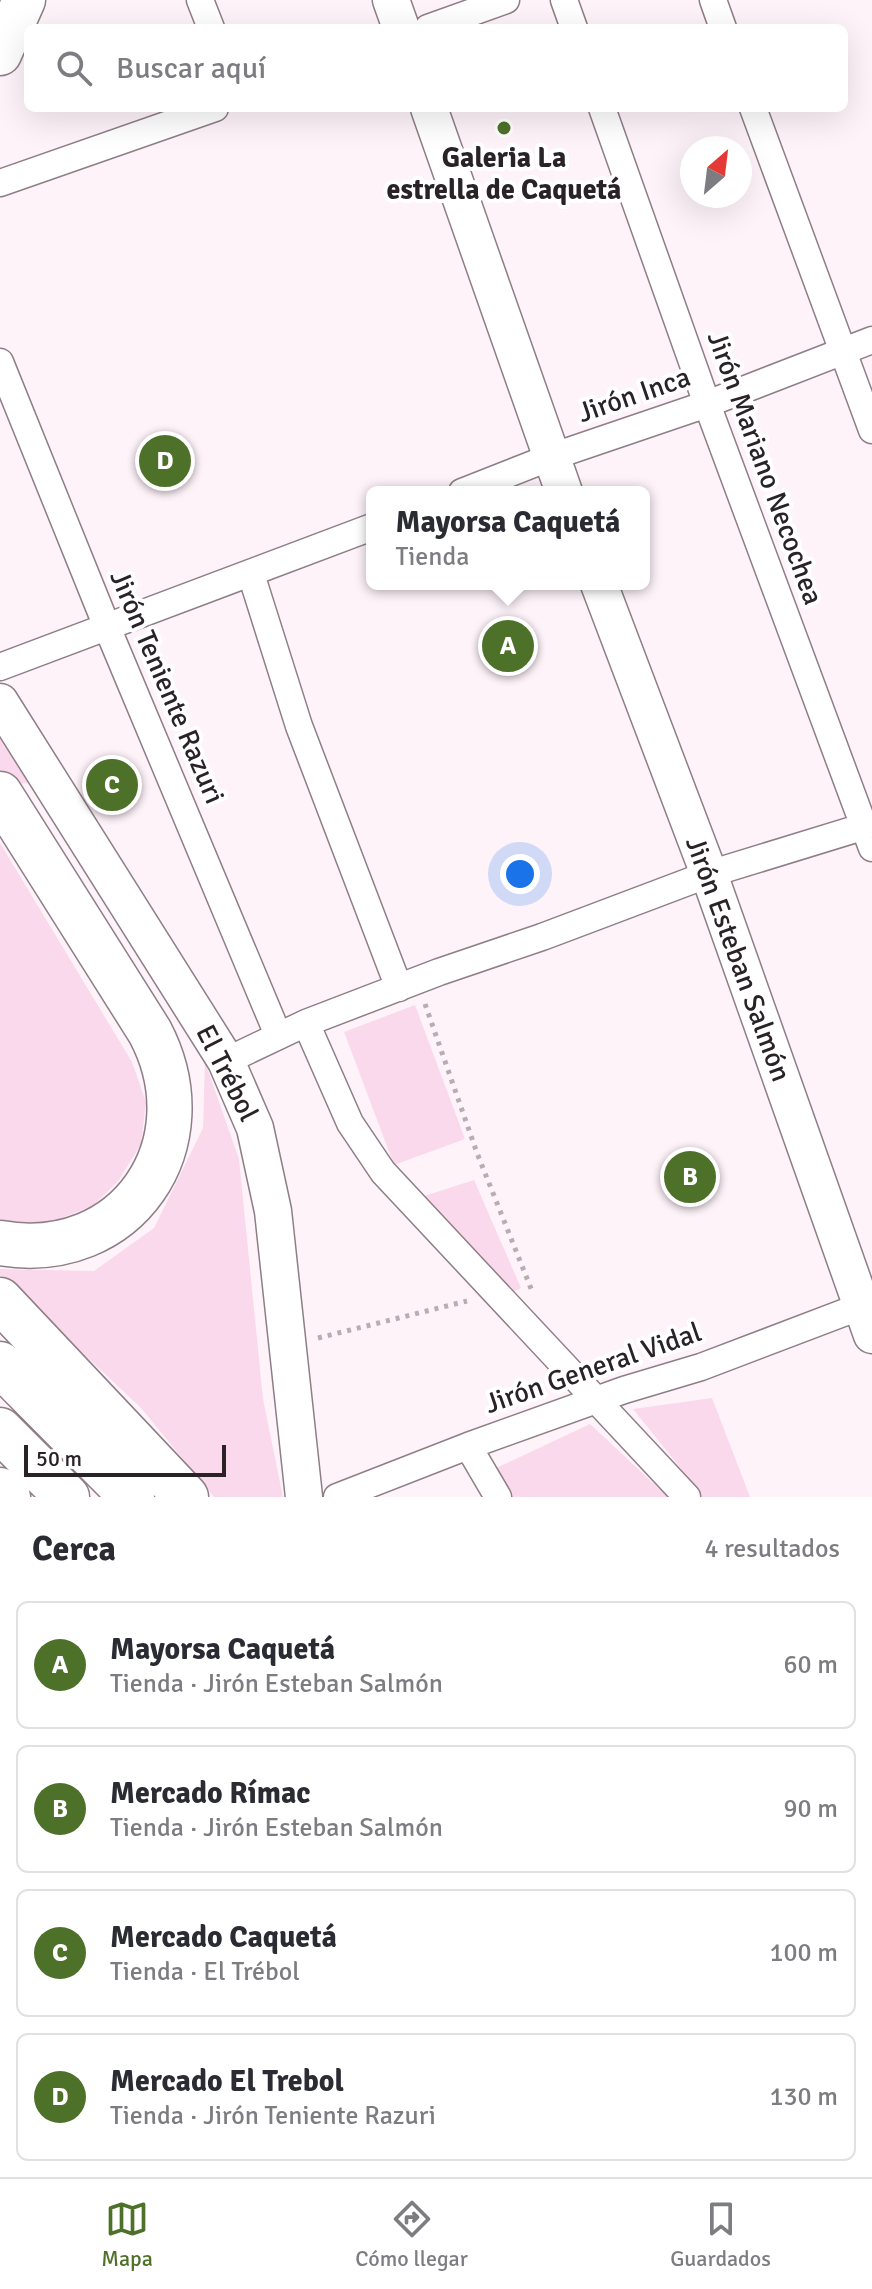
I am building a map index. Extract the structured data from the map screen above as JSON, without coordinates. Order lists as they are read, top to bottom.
{
  "streets": {
    "street": [
      "Jirón Inca",
      "Jirón Mariano Necochea",
      "Jirón Teniente Razuri",
      "Jirón Esteban Salmón",
      "El Trébol",
      "Jirón General Vidal"
    ]
  },
  "crossings": [
    ["Jirón Inca", "Jirón Mariano Necochea"],
    ["Jirón Esteban Salmón", "Jirón General Vidal"]
  ],
  "places": ["Galeria La estrella de Caquetá"],
  "scale_bar": "50 m",
  "north": "top right",
  "page": {
    "search": "Buscar aquí",
    "pins": [
      "D",
      "A",
      "C",
      "B"
    ],
    "popup": ["Mayorsa Caquetá", "Tienda"],
    "scale": "50 m",
    "heading": ["Cerca", "4 resultados"],
    "list": [
      {
        "mark": "A",
        "name": "Mayorsa Caquetá",
        "note": "Tienda · Jirón Esteban Salmón",
        "value": "60 m"
      },
      {
        "mark": "B",
        "name": "Mercado Rímac",
        "note": "Tienda · Jirón Esteban Salmón",
        "value": "90 m"
      },
      {
        "mark": "C",
        "name": "Mercado Caquetá",
        "note": "Tienda · El Trébol",
        "value": "100 m"
      },
      {
        "mark": "D",
        "name": "Mercado El Trebol",
        "note": "Tienda · Jirón Teniente Razuri",
        "value": "130 m"
      }
    ],
    "nav": ["Mapa", "Cómo llegar", "Guardados"]
  }
}
